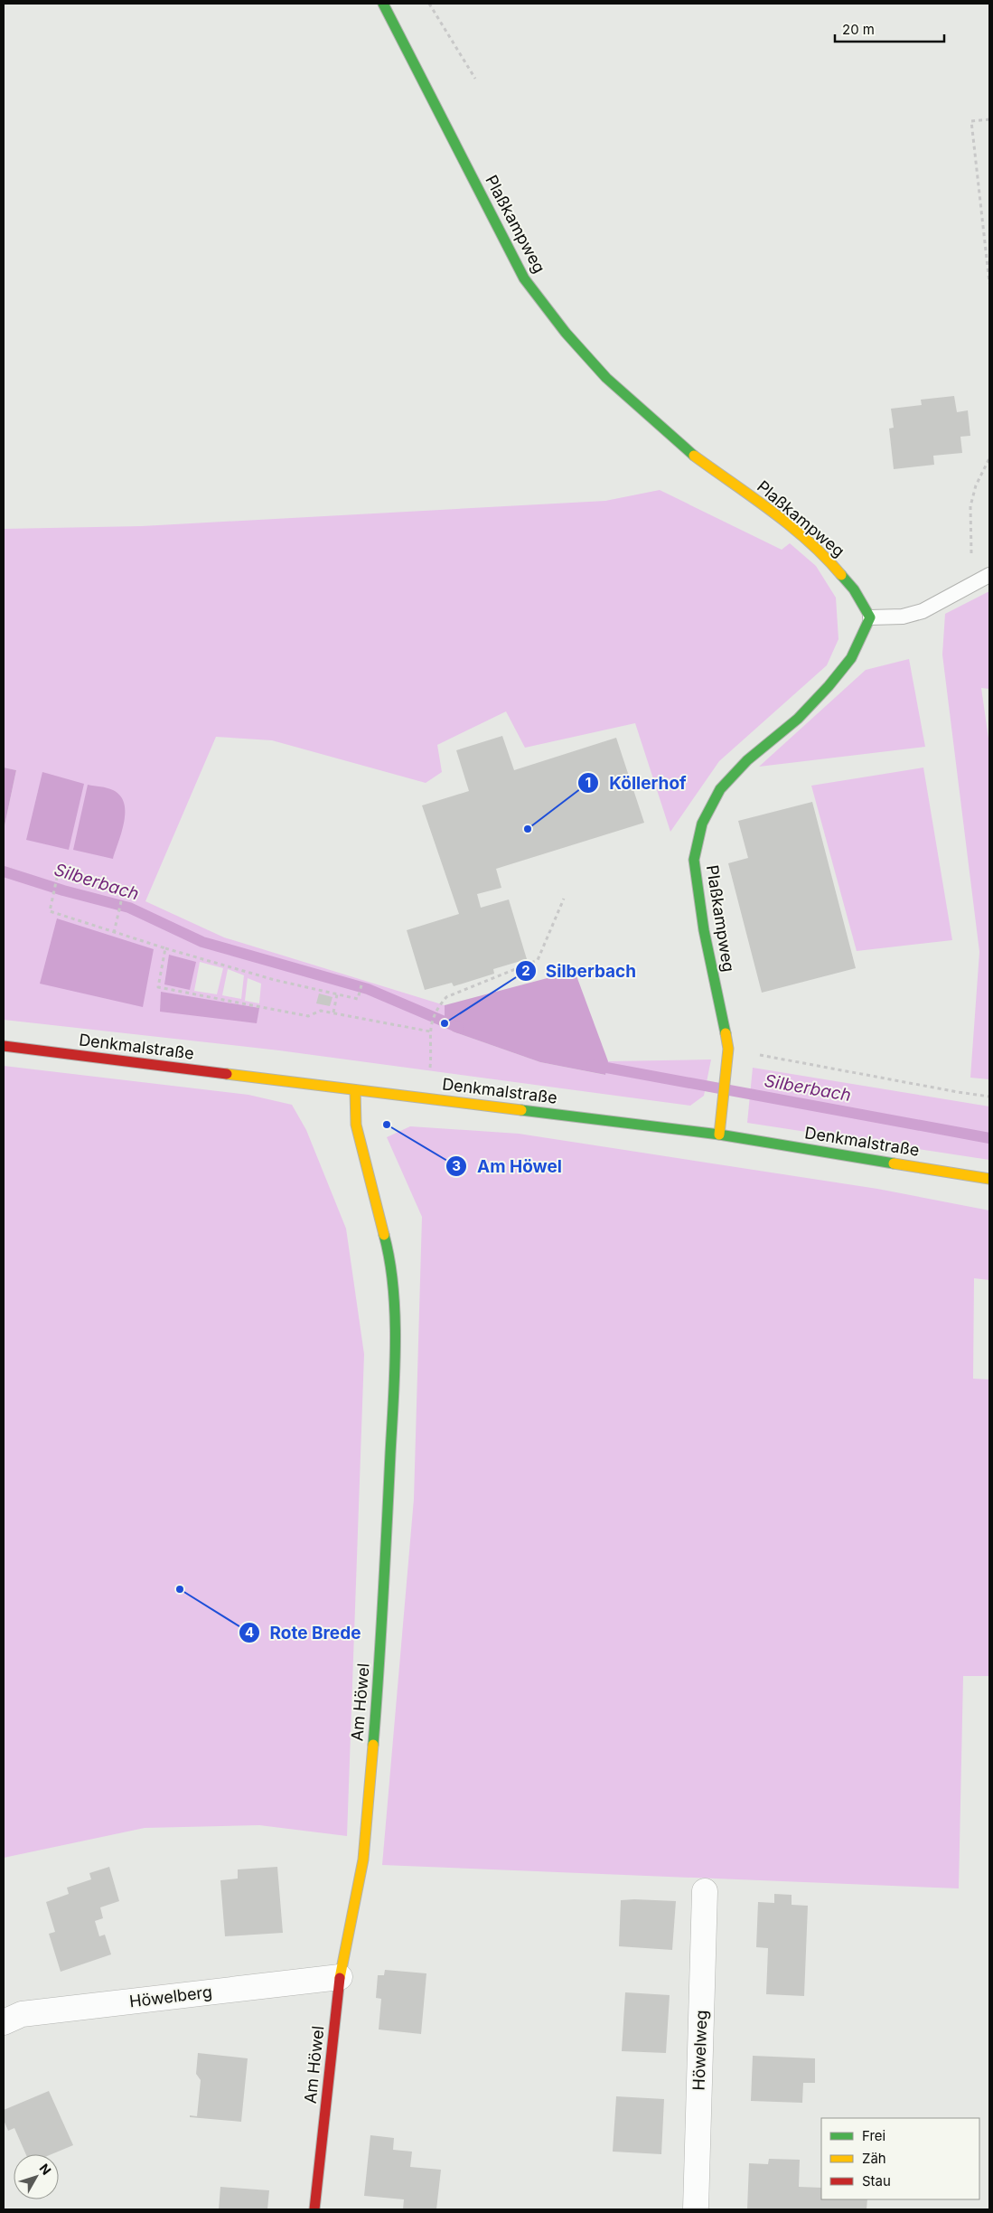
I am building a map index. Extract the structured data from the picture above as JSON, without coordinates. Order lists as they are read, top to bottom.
{
  "streets": {
    "street": [
      "Plaßkampweg",
      "Denkmalstraße",
      "Am Höwel",
      "Höwelberg",
      "Höwelweg"
    ]
  },
  "crossings": [
    ["Plaßkampweg", "Denkmalstraße"],
    ["Denkmalstraße", "Am Höwel"],
    ["Am Höwel", "Höwelberg"]
  ],
  "water": ["Silberbach"],
  "places": [
    "Köllerhof",
    "Silberbach",
    "Am Höwel",
    "Rote Brede"
  ],
  "legend": ["Frei", "Zäh", "Stau"],
  "scale_bar": "20 m",
  "north": "top right"
}
